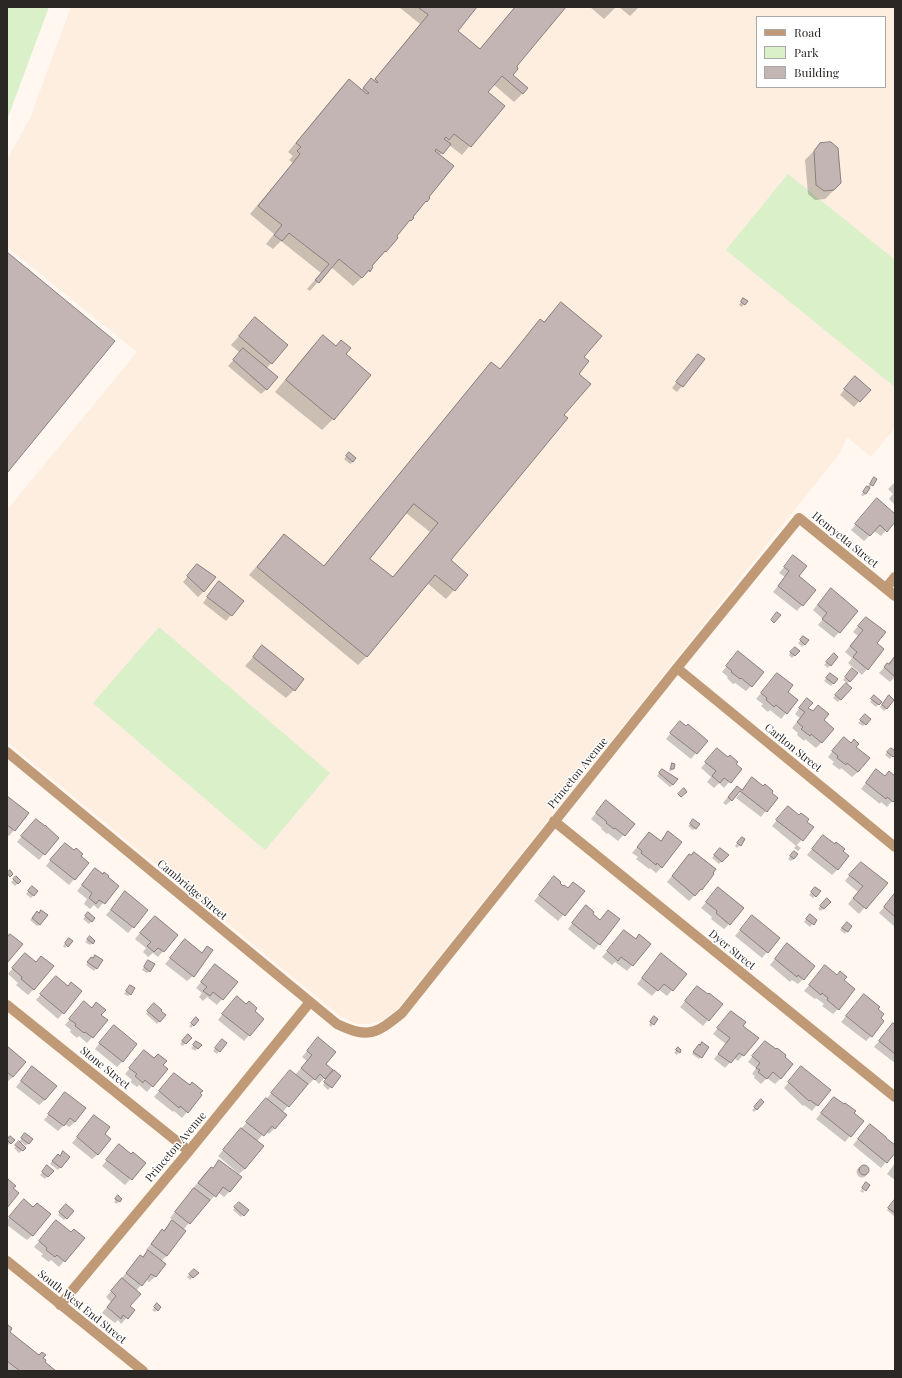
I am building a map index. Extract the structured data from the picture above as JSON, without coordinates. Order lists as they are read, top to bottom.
{
  "streets": {
    "street": [
      "Henryetta Street",
      "Carlton Street",
      "Princeton Avenue",
      "Cambridge Street",
      "Dyer Street",
      "Stone Street",
      "South West End Street"
    ]
  },
  "crossings": [
    ["Henryetta Street", "Princeton Avenue"],
    ["Carlton Street", "Princeton Avenue"],
    ["Princeton Avenue", "Cambridge Street"],
    ["Princeton Avenue", "Dyer Street"],
    ["Princeton Avenue", "Stone Street"],
    ["Princeton Avenue", "South West End Street"]
  ],
  "legend": ["Road", "Park", "Building"]
}
